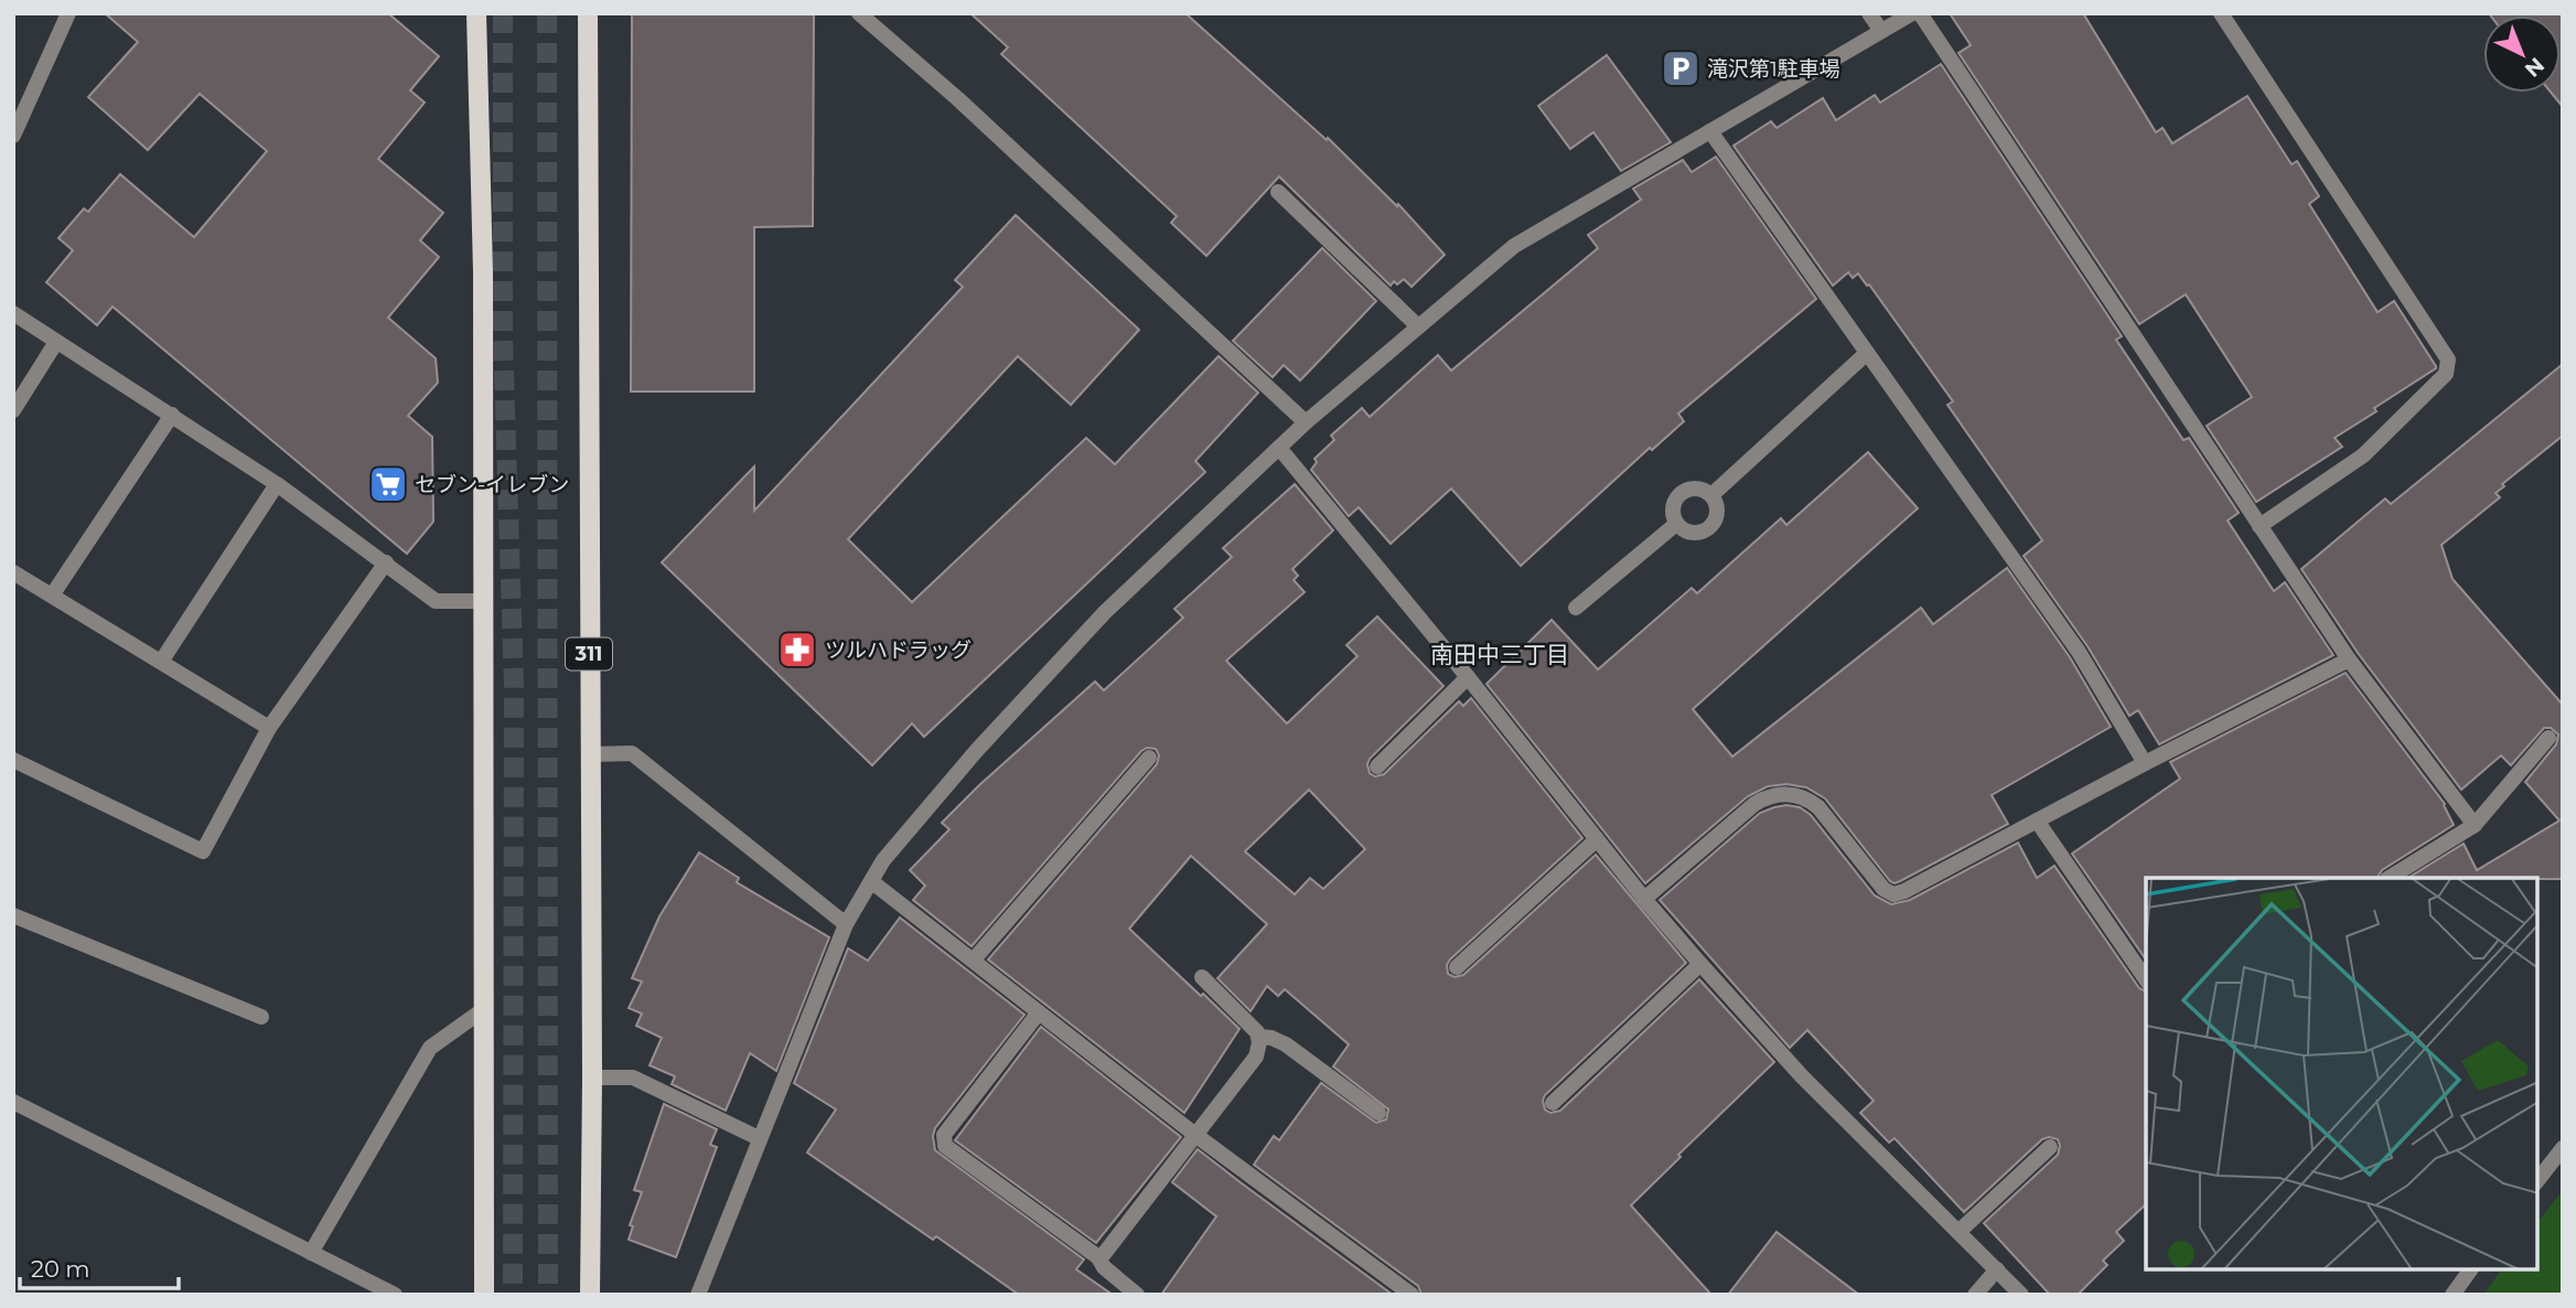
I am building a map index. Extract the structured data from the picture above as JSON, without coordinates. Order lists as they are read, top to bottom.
{
  "streets": {
    "main road": ["311"]
  },
  "districts": ["南田中三丁目"],
  "places": {
    "parking": ["滝沢第1駐車場"],
    "supermarket": ["セブン-イレブン"],
    "pharmacy": ["ツルハドラッグ"]
  },
  "scale_bar": "20 m",
  "north": "bottom right"
}
